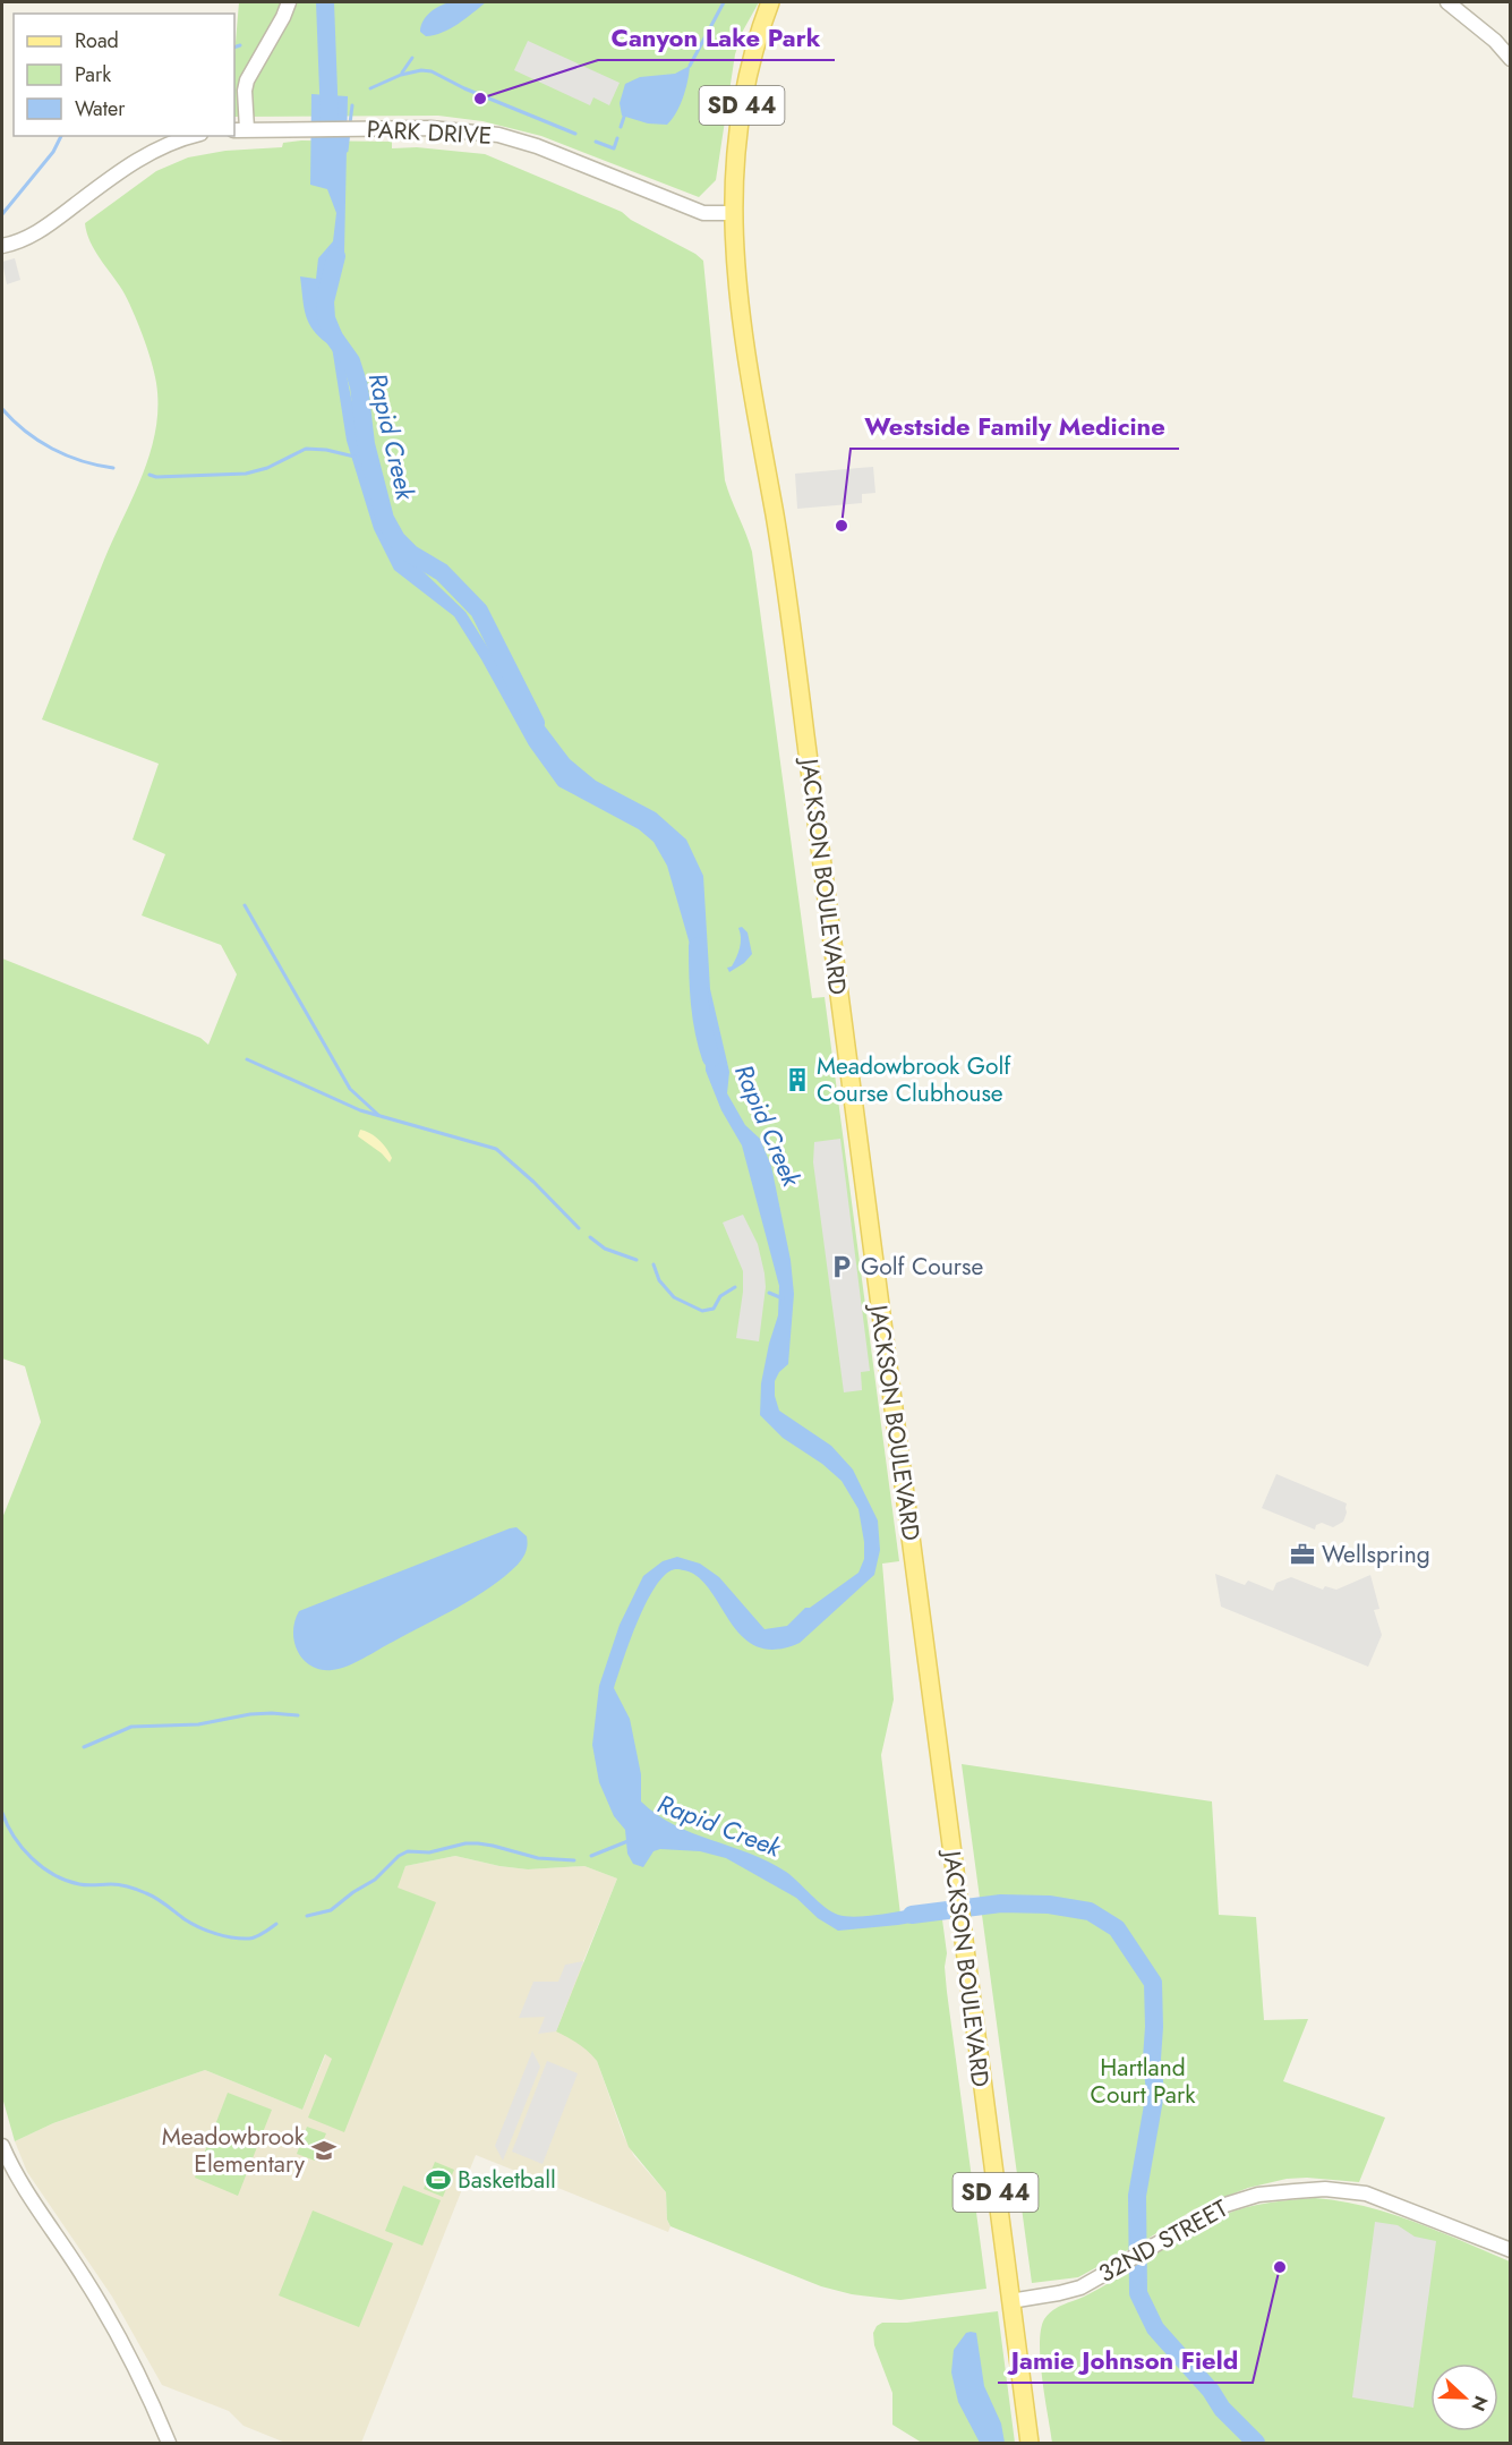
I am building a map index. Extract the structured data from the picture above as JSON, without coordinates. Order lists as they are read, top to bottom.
{
  "streets": {
    "main road": ["SD 44", "JACKSON BOULEVARD"],
    "street": ["PARK DRIVE", "32ND STREET"]
  },
  "crossings": [
    ["PARK DRIVE", "JACKSON BOULEVARD"],
    ["JACKSON BOULEVARD", "32ND STREET"]
  ],
  "water": ["Rapid Creek"],
  "parks": ["Hartland Court Park"],
  "places": {
    "other": ["Canyon Lake Park", "Westside Family Medicine", "Jamie Johnson Field"],
    "building": ["Meadowbrook Golf Course Clubhouse"],
    "parking": ["Golf Course"],
    "office": ["Wellspring"],
    "school or university": ["Meadowbrook Elementary"],
    "sports": ["Basketball"]
  },
  "legend": ["Road", "Park", "Water"],
  "north": "right"
}
